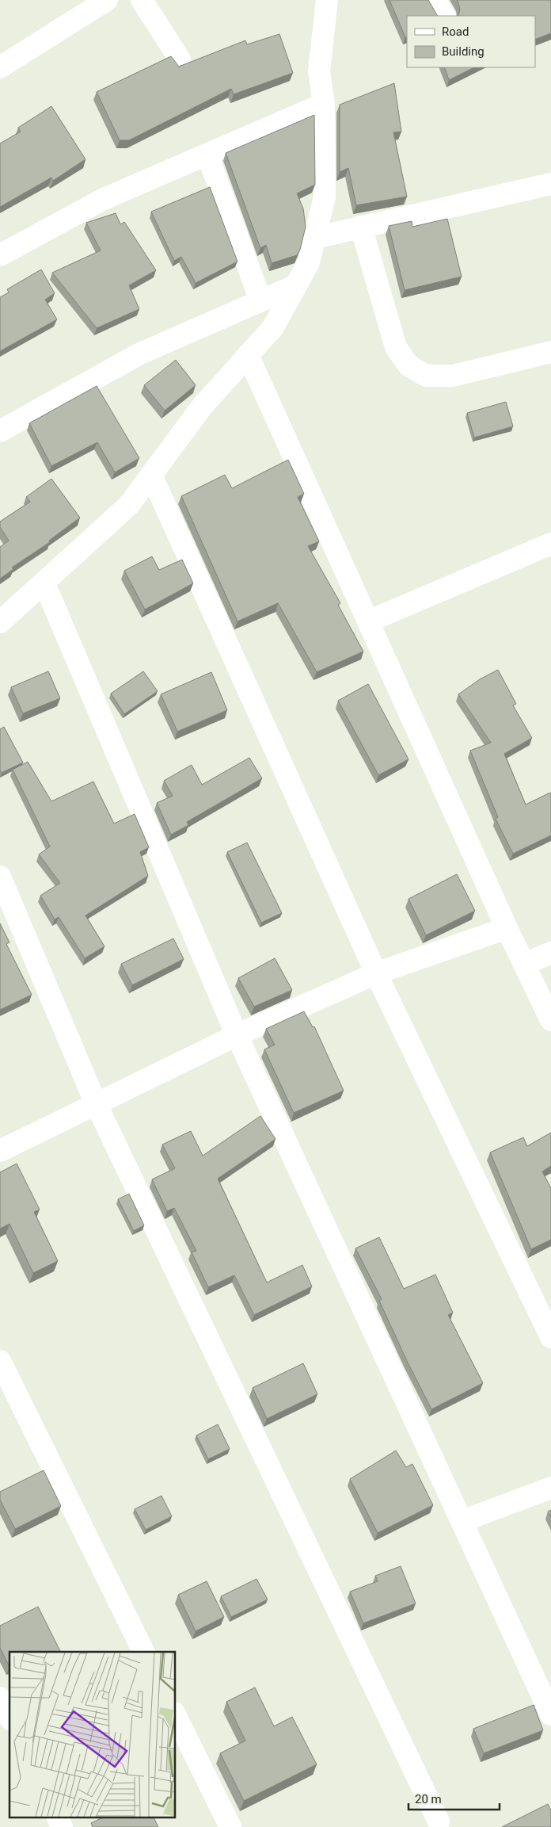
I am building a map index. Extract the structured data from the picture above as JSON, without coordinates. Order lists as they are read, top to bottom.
{
  "legend": ["Road", "Building"],
  "scale_bar": "20 m"
}
